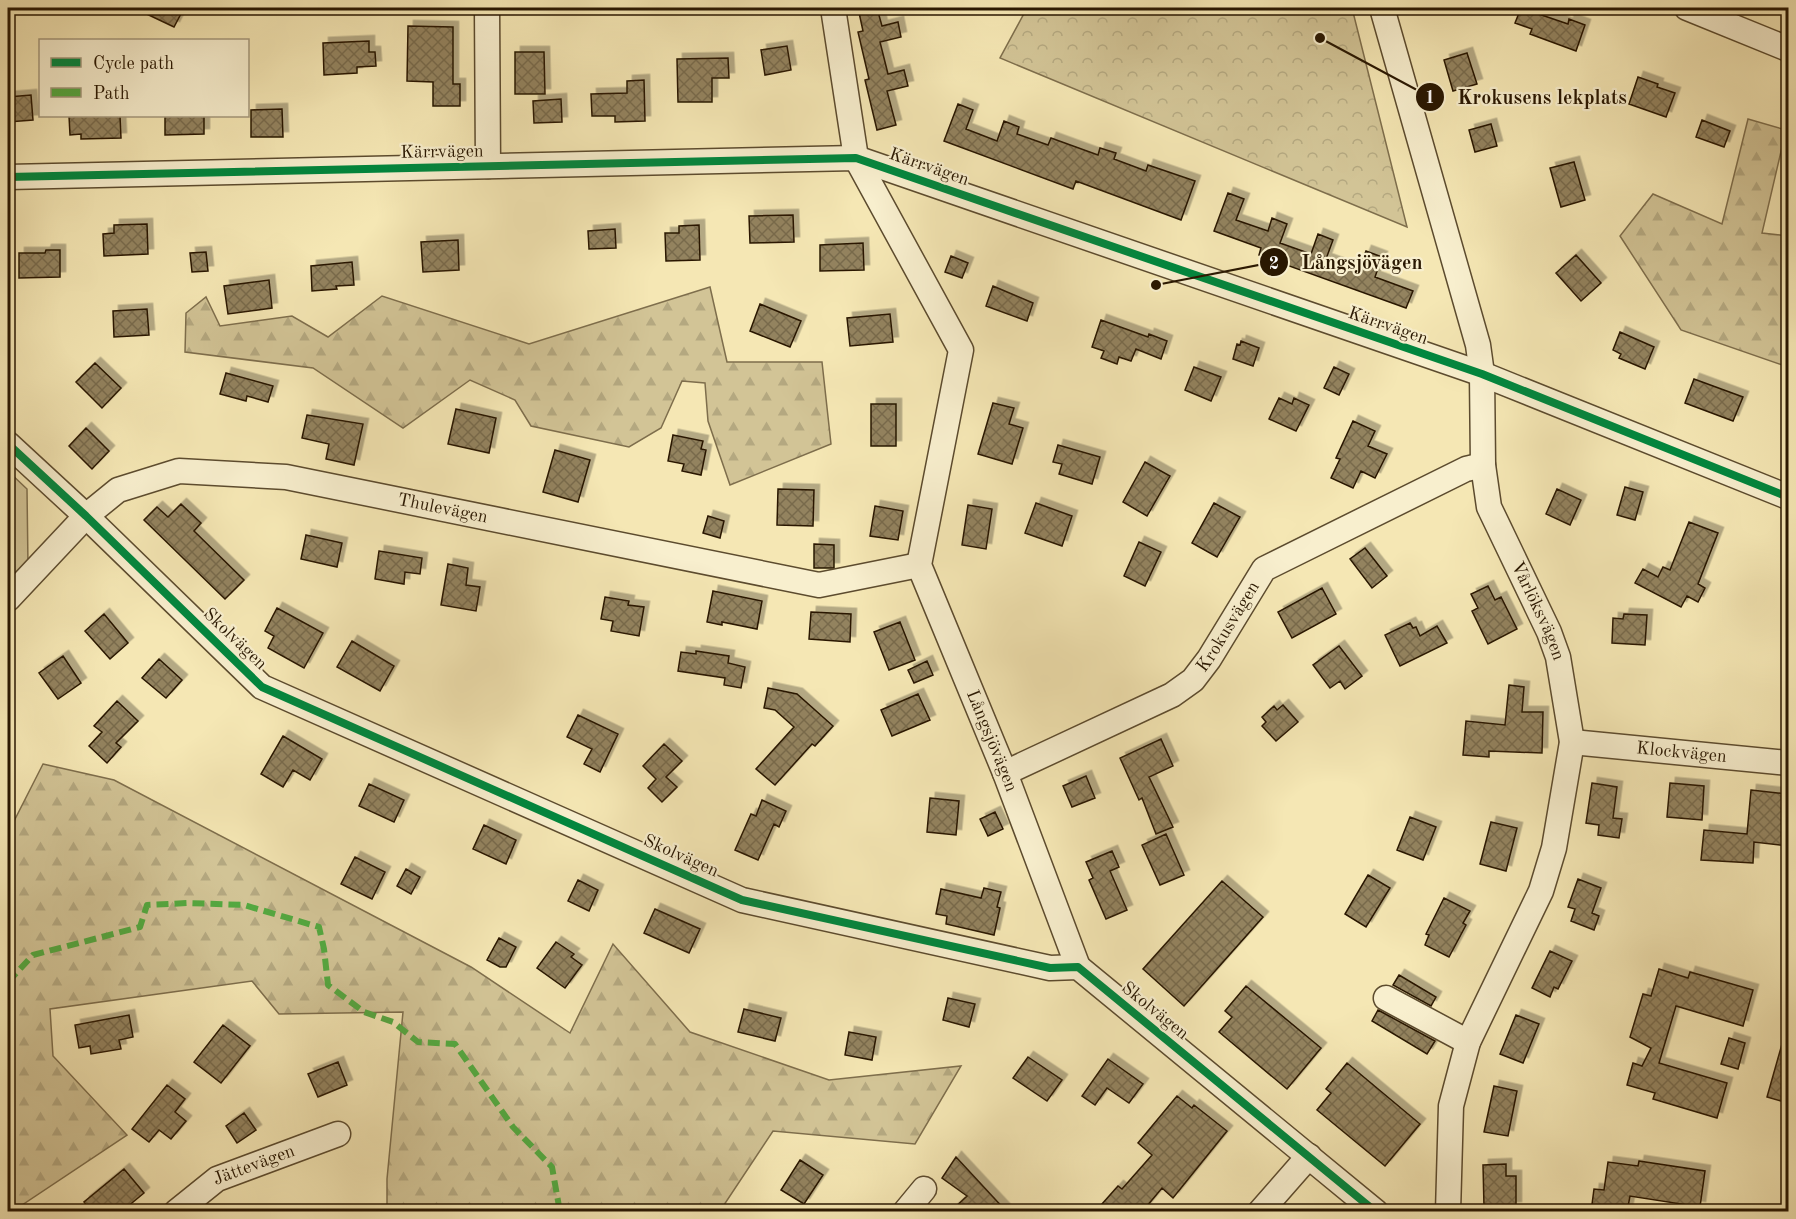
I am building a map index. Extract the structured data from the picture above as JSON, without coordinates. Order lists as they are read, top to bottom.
{
  "streets": {
    "street": [
      "Kärrvägen",
      "Thulevägen",
      "Vårlöksvägen",
      "Krokusvägen",
      "Skolvägen",
      "Långsjövägen",
      "Klockvägen",
      "Jättevägen"
    ]
  },
  "crossings": [
    ["Kärrvägen", "Vårlöksvägen"],
    ["Thulevägen", "Skolvägen"],
    ["Thulevägen", "Långsjövägen"],
    ["Vårlöksvägen", "Krokusvägen"],
    ["Vårlöksvägen", "Klockvägen"],
    ["Krokusvägen", "Långsjövägen"],
    ["Skolvägen", "Långsjövägen"]
  ],
  "places": ["Krokusens lekplats", "Långsjövägen"],
  "legend": ["Cycle path", "Path"]
}
